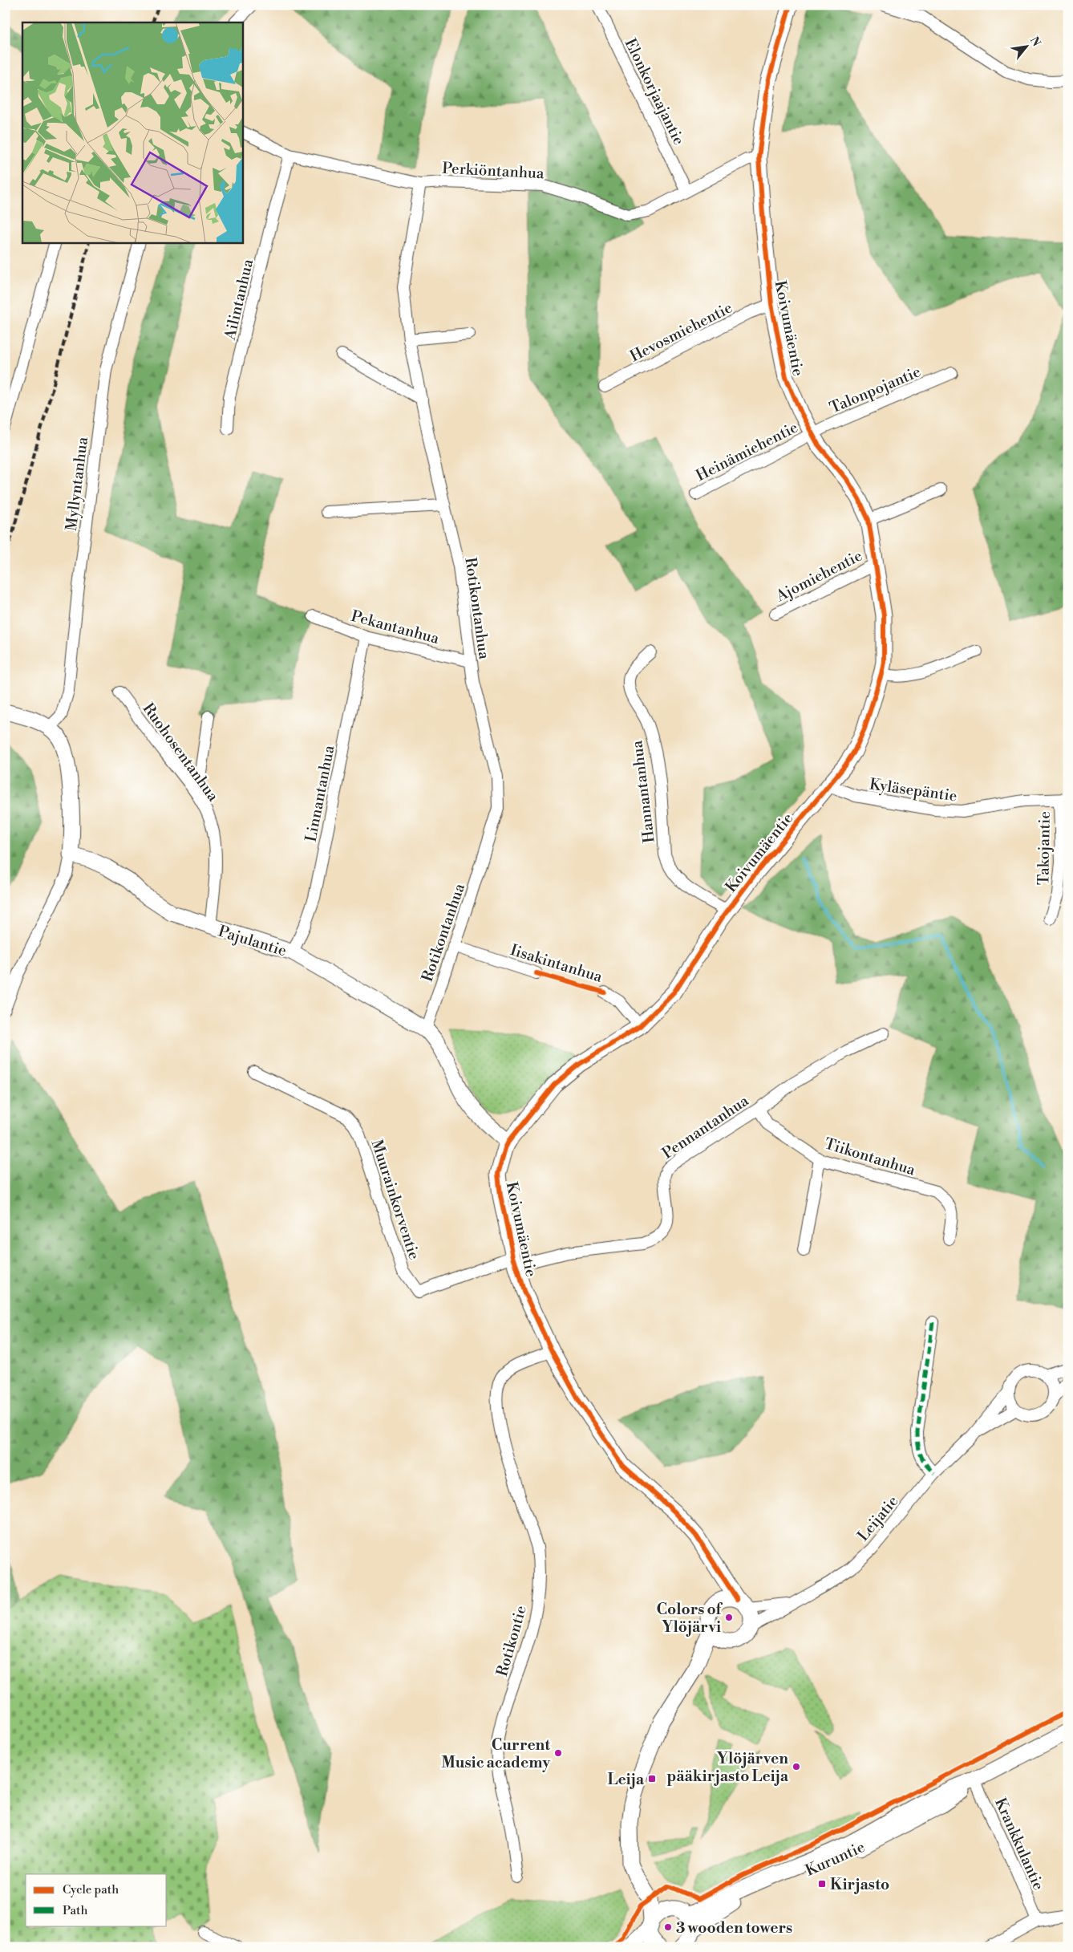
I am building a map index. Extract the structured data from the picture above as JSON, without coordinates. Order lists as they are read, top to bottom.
{
  "streets": {
    "street": [
      "Elonkorjaajantie",
      "Perkiöntanhua",
      "Ailintanhua",
      "Koivumäentie",
      "Hevosmiehentie",
      "Talonpojantie",
      "Heinämiehentie",
      "Myllyntanhua",
      "Ajomiehentie",
      "Rotikontanhua",
      "Pekantanhua",
      "Ruohosentanhua",
      "Kyläsepäntie",
      "Hannantanhua",
      "Linnantanhua",
      "Takojantie",
      "Pajulantie",
      "Iisakintanhua",
      "Pennantanhua",
      "Tiikontanhua",
      "Muurainkorventie",
      "Leijatie",
      "Rotikontie",
      "Krankkulantie",
      "Kuruntie"
    ]
  },
  "crossings": [
    ["Elonkorjaajantie", "Perkiöntanhua"],
    ["Perkiöntanhua", "Ailintanhua"],
    ["Perkiöntanhua", "Koivumäentie"],
    ["Perkiöntanhua", "Rotikontanhua"],
    ["Koivumäentie", "Hevosmiehentie"],
    ["Koivumäentie", "Talonpojantie"],
    ["Koivumäentie", "Heinämiehentie"],
    ["Koivumäentie", "Ajomiehentie"],
    ["Koivumäentie", "Kyläsepäntie"],
    ["Koivumäentie", "Hannantanhua"],
    ["Koivumäentie", "Pajulantie"],
    ["Koivumäentie", "Iisakintanhua"],
    ["Koivumäentie", "Pennantanhua"],
    ["Koivumäentie", "Muurainkorventie"],
    ["Koivumäentie", "Leijatie"],
    ["Koivumäentie", "Rotikontie"],
    ["Talonpojantie", "Heinämiehentie"],
    ["Rotikontanhua", "Pekantanhua"],
    ["Rotikontanhua", "Pajulantie"],
    ["Rotikontanhua", "Iisakintanhua"],
    ["Pekantanhua", "Linnantanhua"],
    ["Ruohosentanhua", "Pajulantie"],
    ["Kyläsepäntie", "Takojantie"],
    ["Linnantanhua", "Pajulantie"],
    ["Pennantanhua", "Tiikontanhua"],
    ["Pennantanhua", "Muurainkorventie"],
    ["Krankkulantie", "Kuruntie"]
  ],
  "places": {
    "other": [
      "Colors of Ylöjärvi",
      "Current Music academy",
      "Ylöjärven pääkirjasto Leija",
      "3 wooden towers"
    ],
    "transit": ["Leija", "Kirjasto"]
  },
  "legend": ["Cycle path", "Path"],
  "north": "top right"
}
